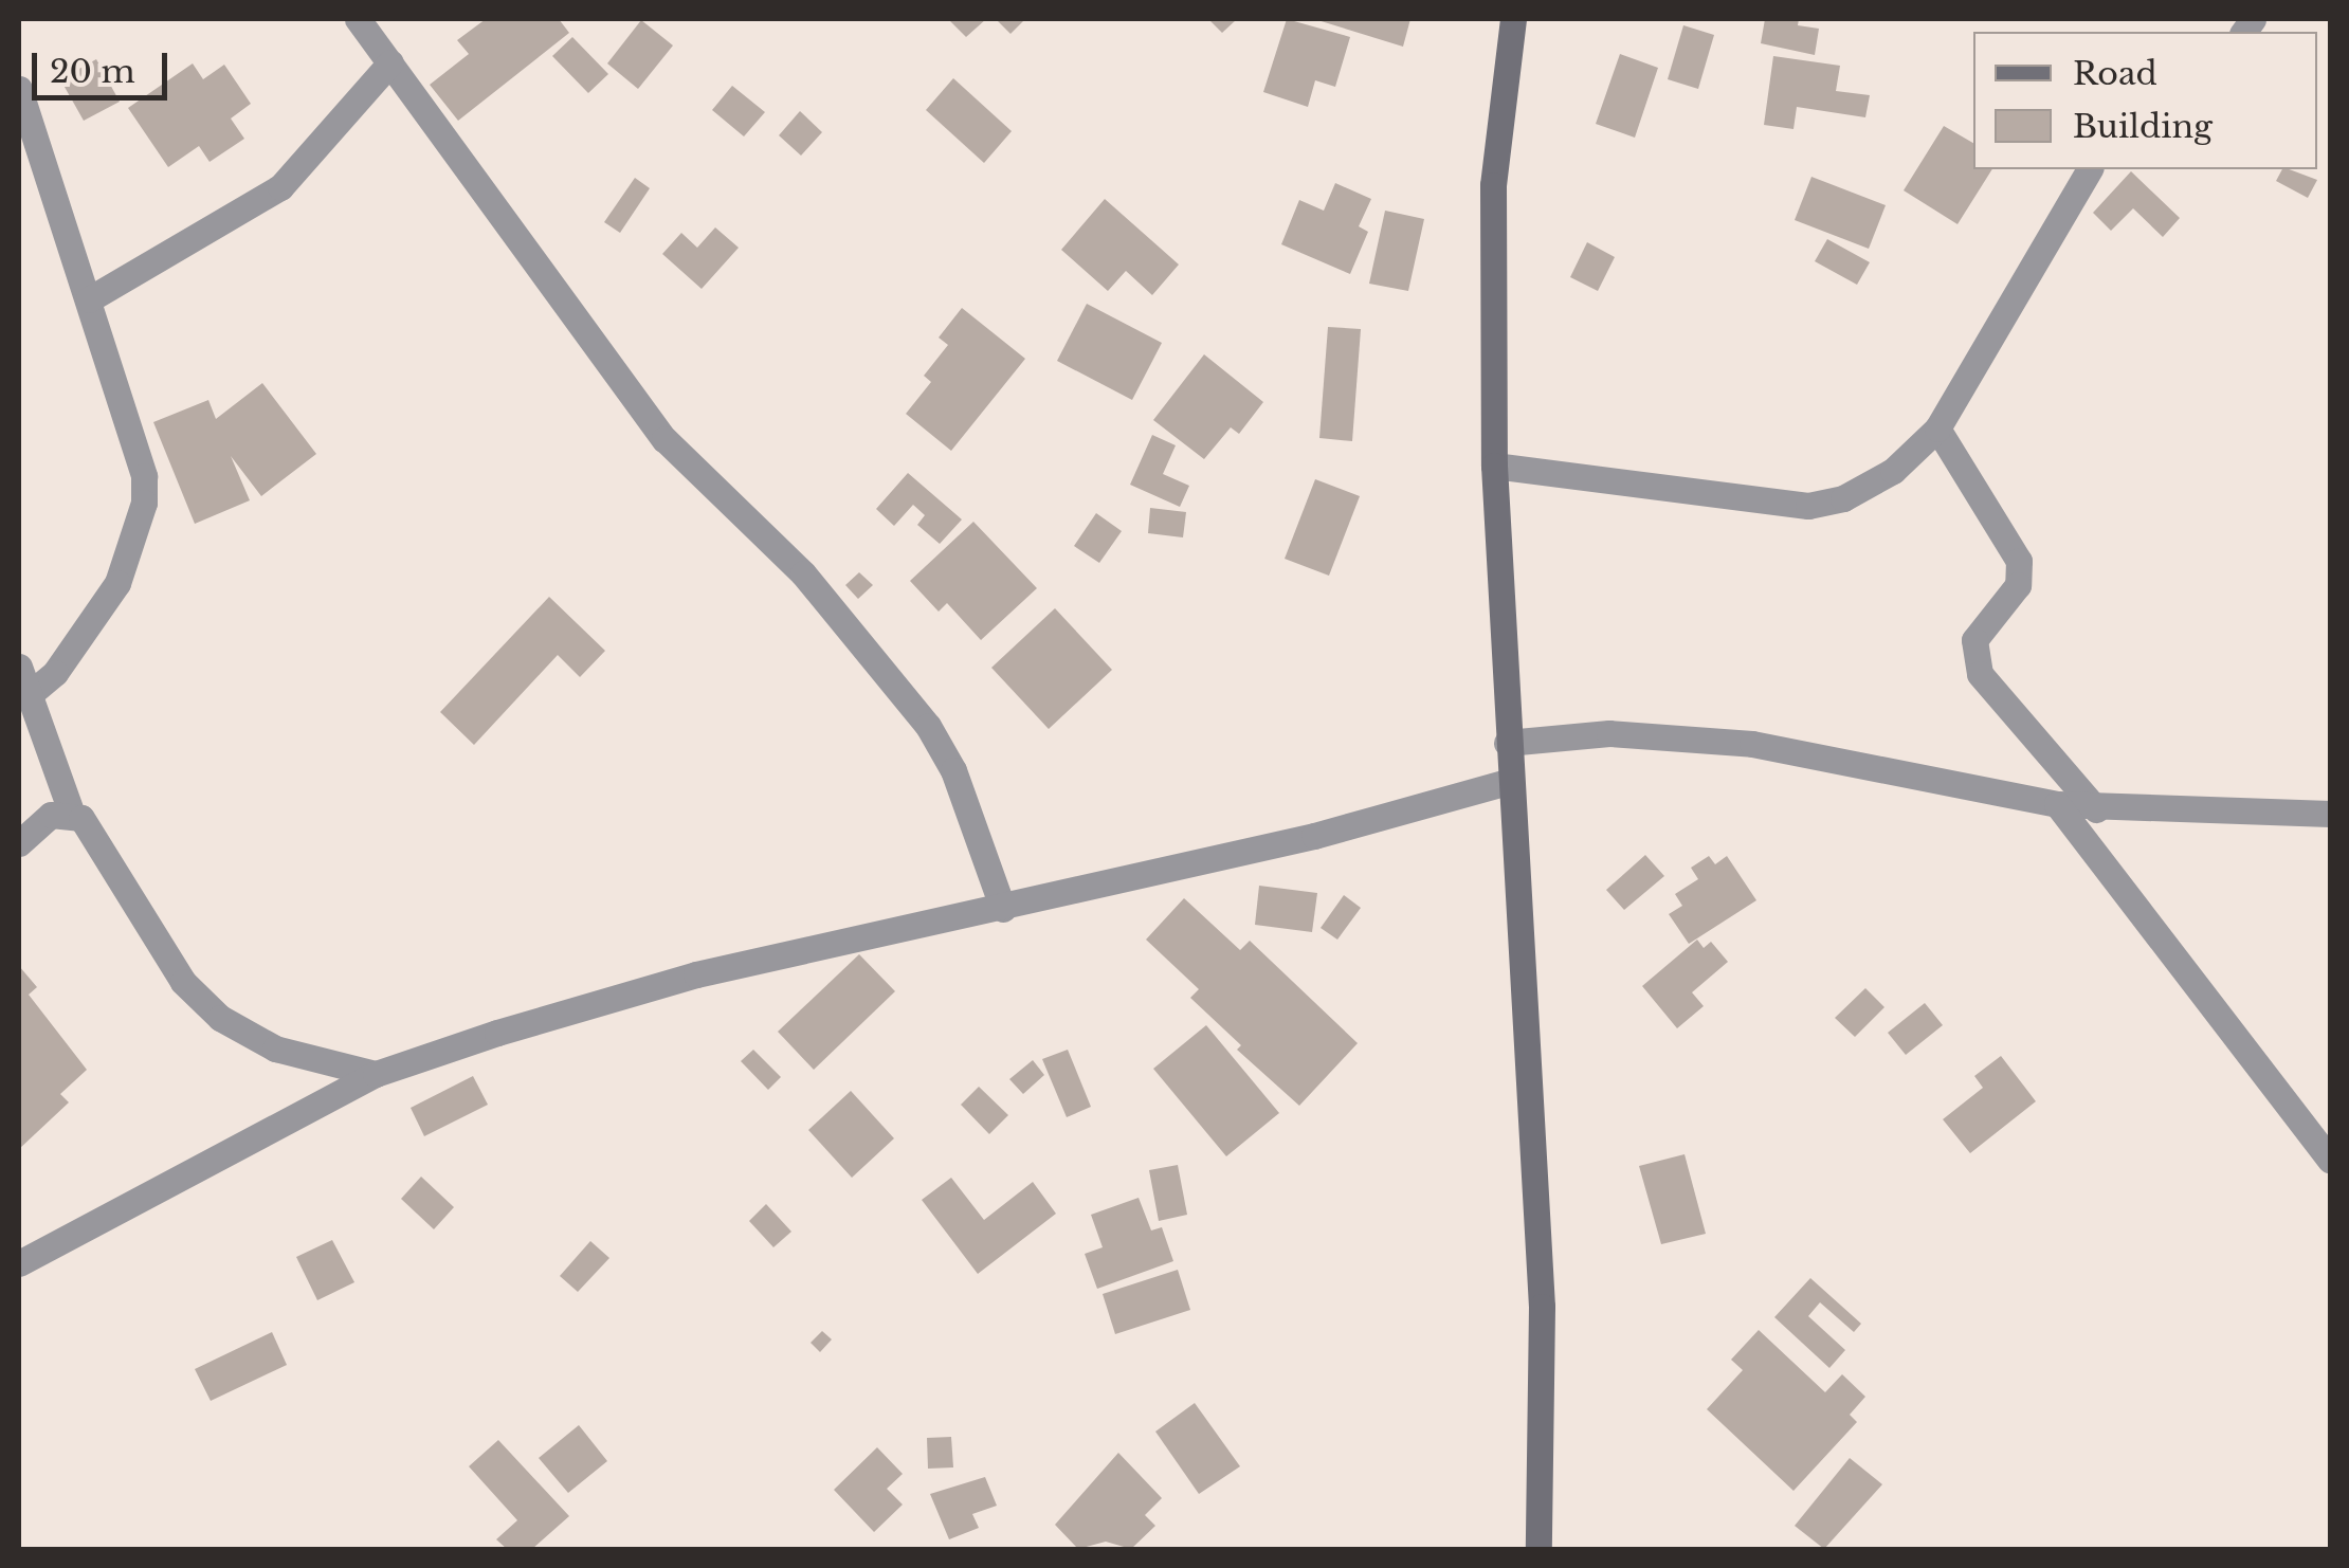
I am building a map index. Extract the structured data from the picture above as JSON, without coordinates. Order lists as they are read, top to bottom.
{
  "legend": ["Road", "Building"],
  "scale_bar": "20 m"
}
